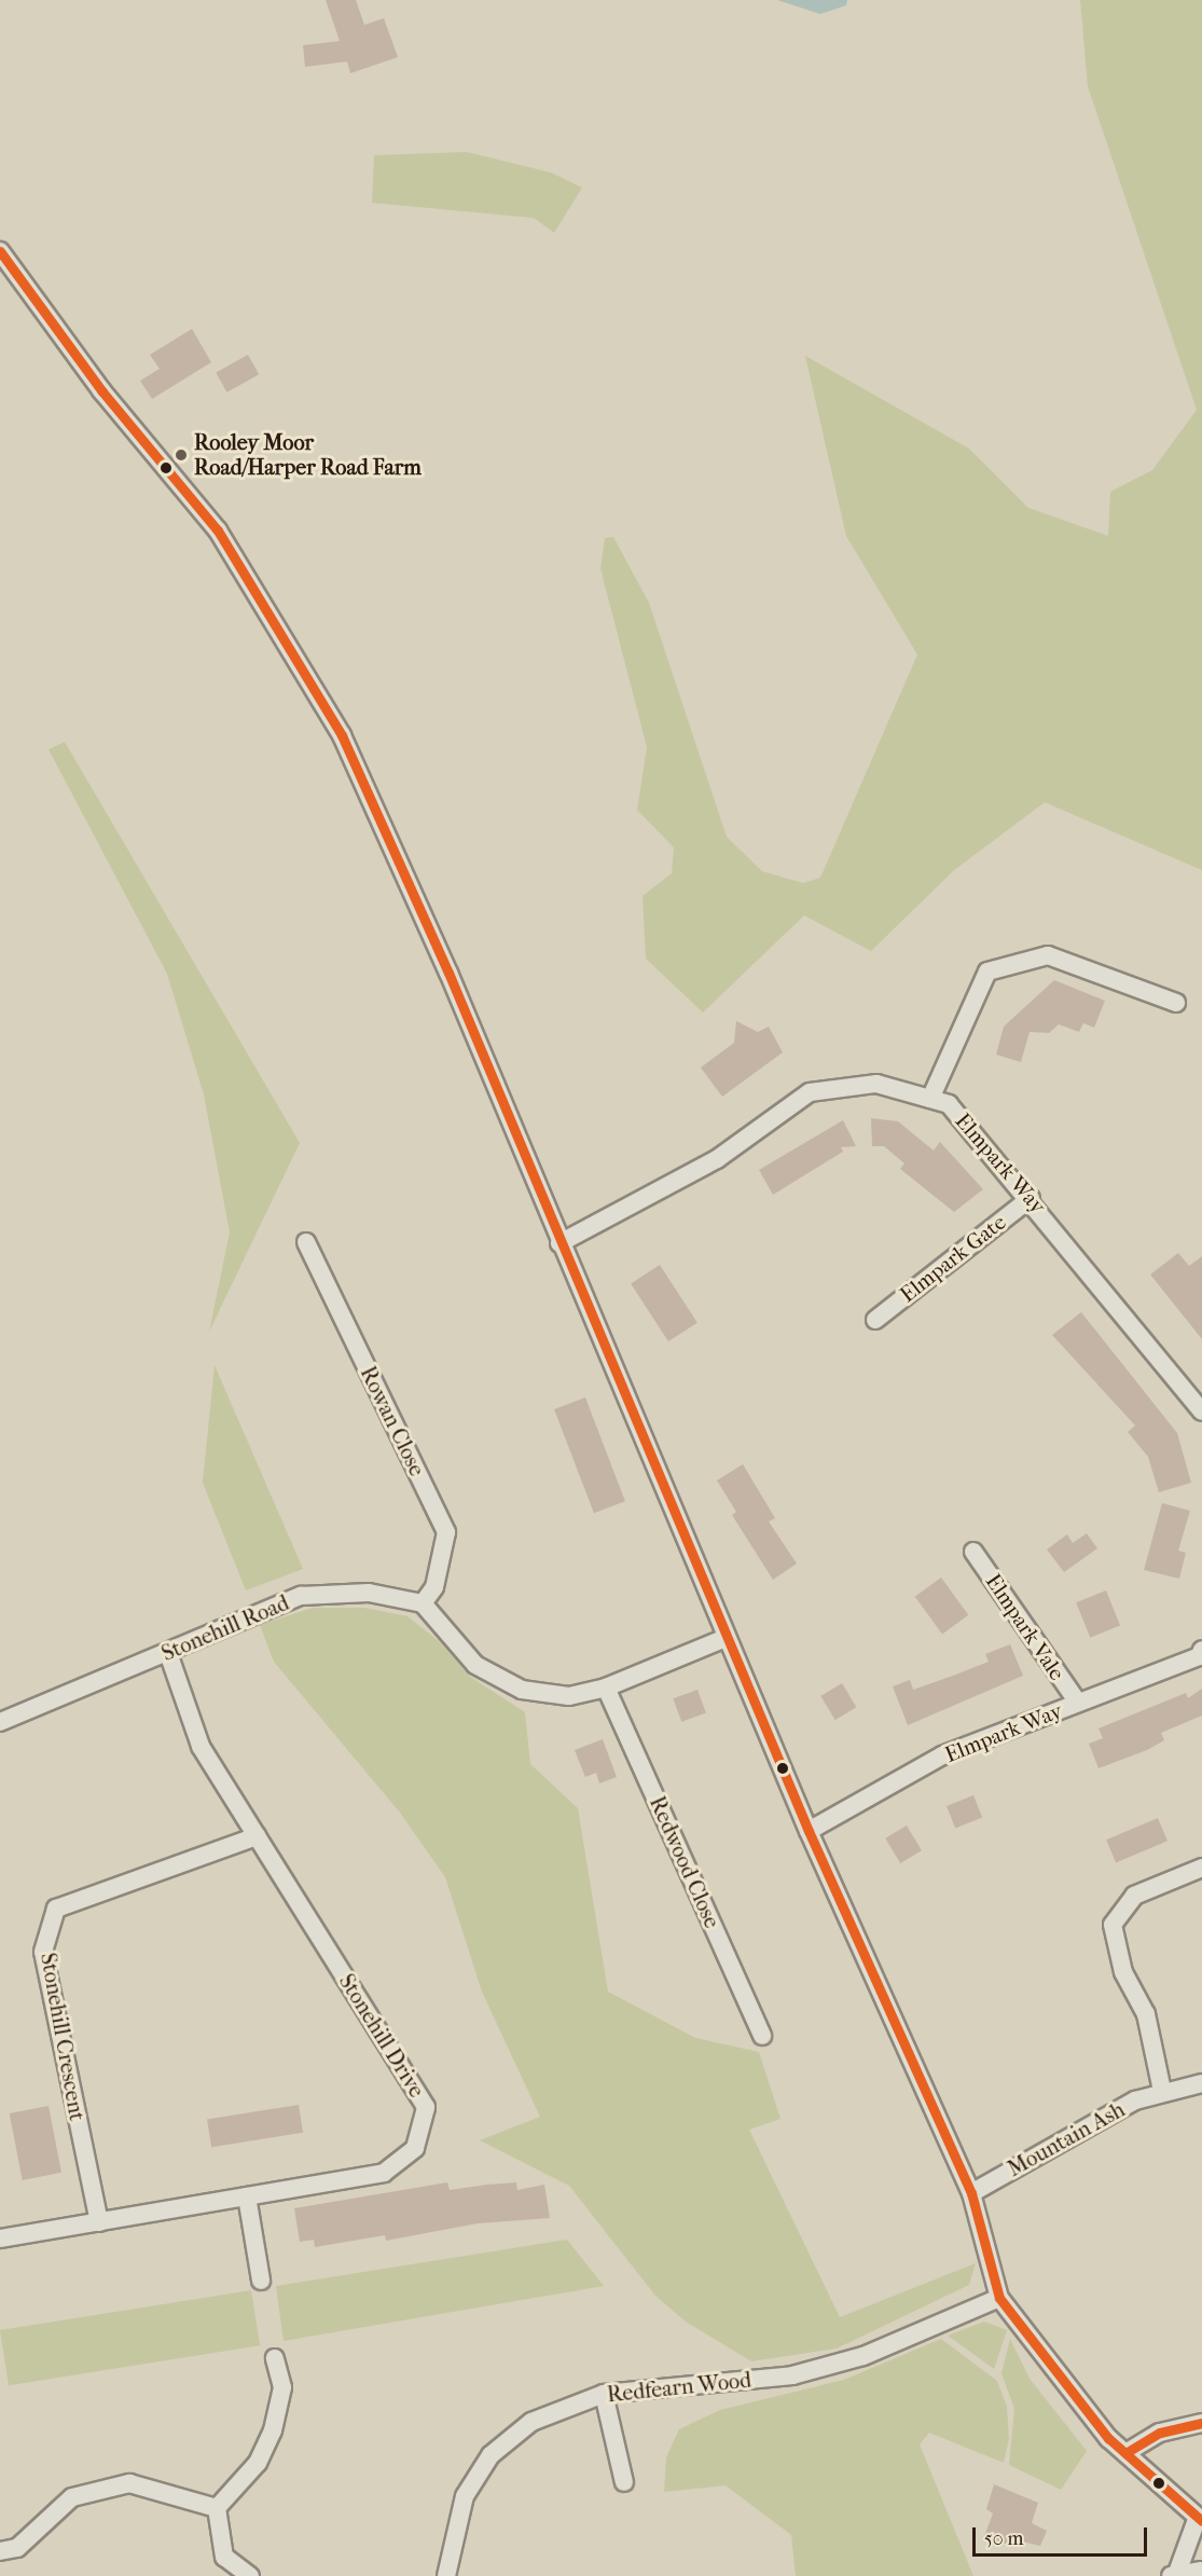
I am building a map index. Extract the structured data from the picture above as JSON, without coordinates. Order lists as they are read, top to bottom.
{
  "streets": {
    "street": [
      "Elmpark Way",
      "Elmpark Gate",
      "Rowan Close",
      "Elmpark Vale",
      "Stonehill Road",
      "Redwood Close",
      "Stonehill Drive",
      "Stonehill Crescent",
      "Mountain Ash",
      "Redfearn Wood"
    ]
  },
  "crossings": [
    ["Elmpark Way", "Elmpark Gate"],
    ["Elmpark Way", "Elmpark Vale"],
    ["Rowan Close", "Stonehill Road"],
    ["Stonehill Road", "Stonehill Drive"],
    ["Stonehill Drive", "Stonehill Crescent"]
  ],
  "places": ["Rooley Moor Road/Harper Road Farm"],
  "scale_bar": "50 m"
}
